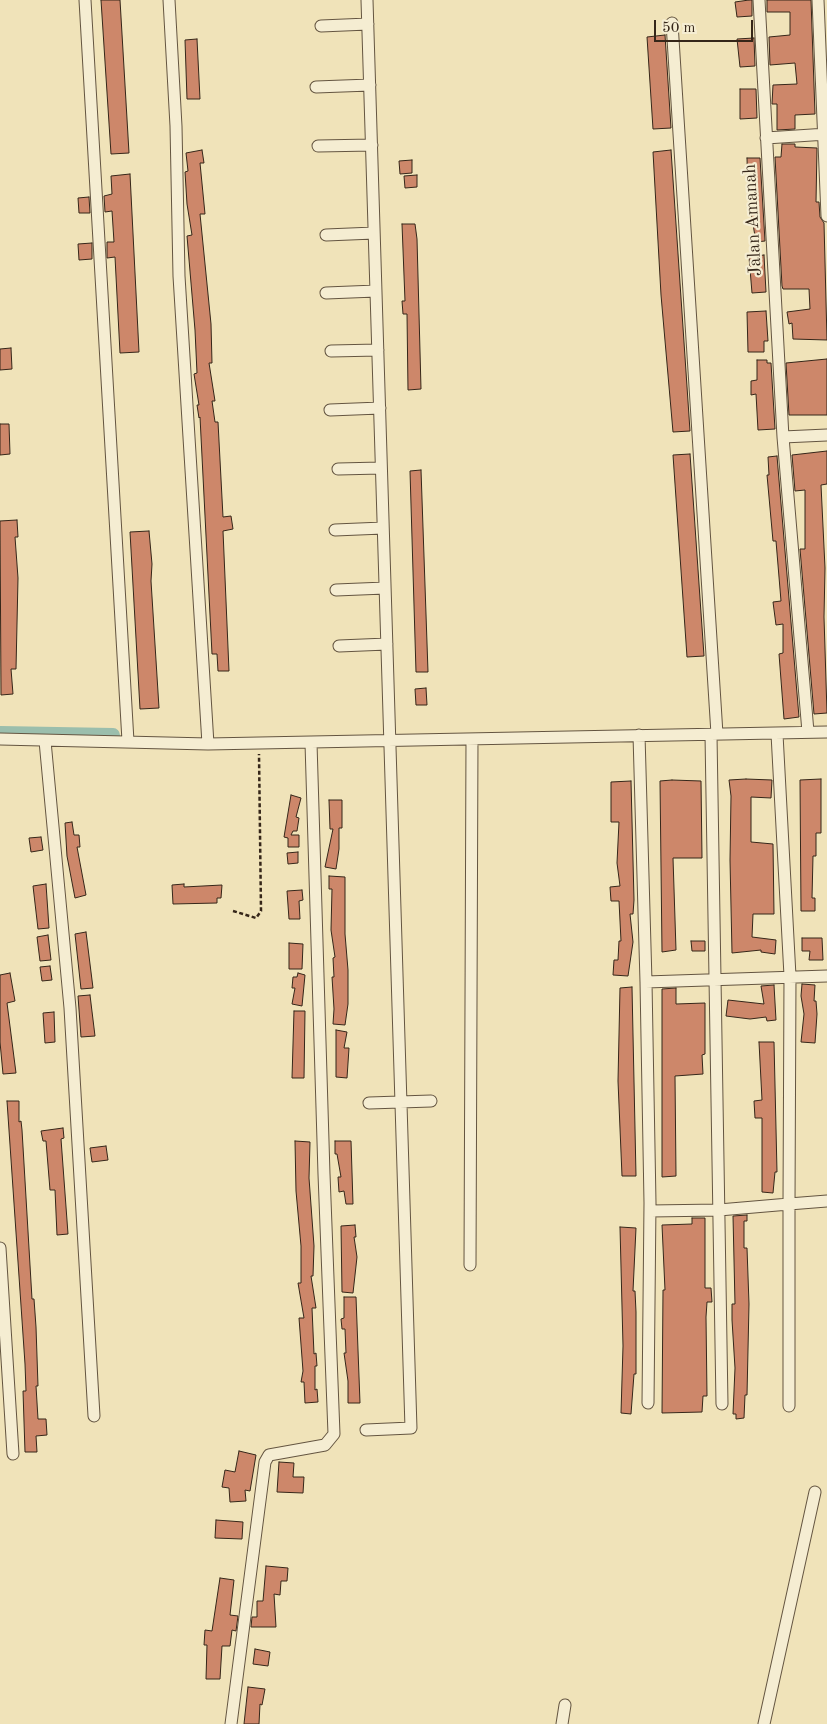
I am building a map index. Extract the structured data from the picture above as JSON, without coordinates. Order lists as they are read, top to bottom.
{
  "streets": {
    "street": ["Jalan Amanah"]
  },
  "scale_bar": "50 m"
}
